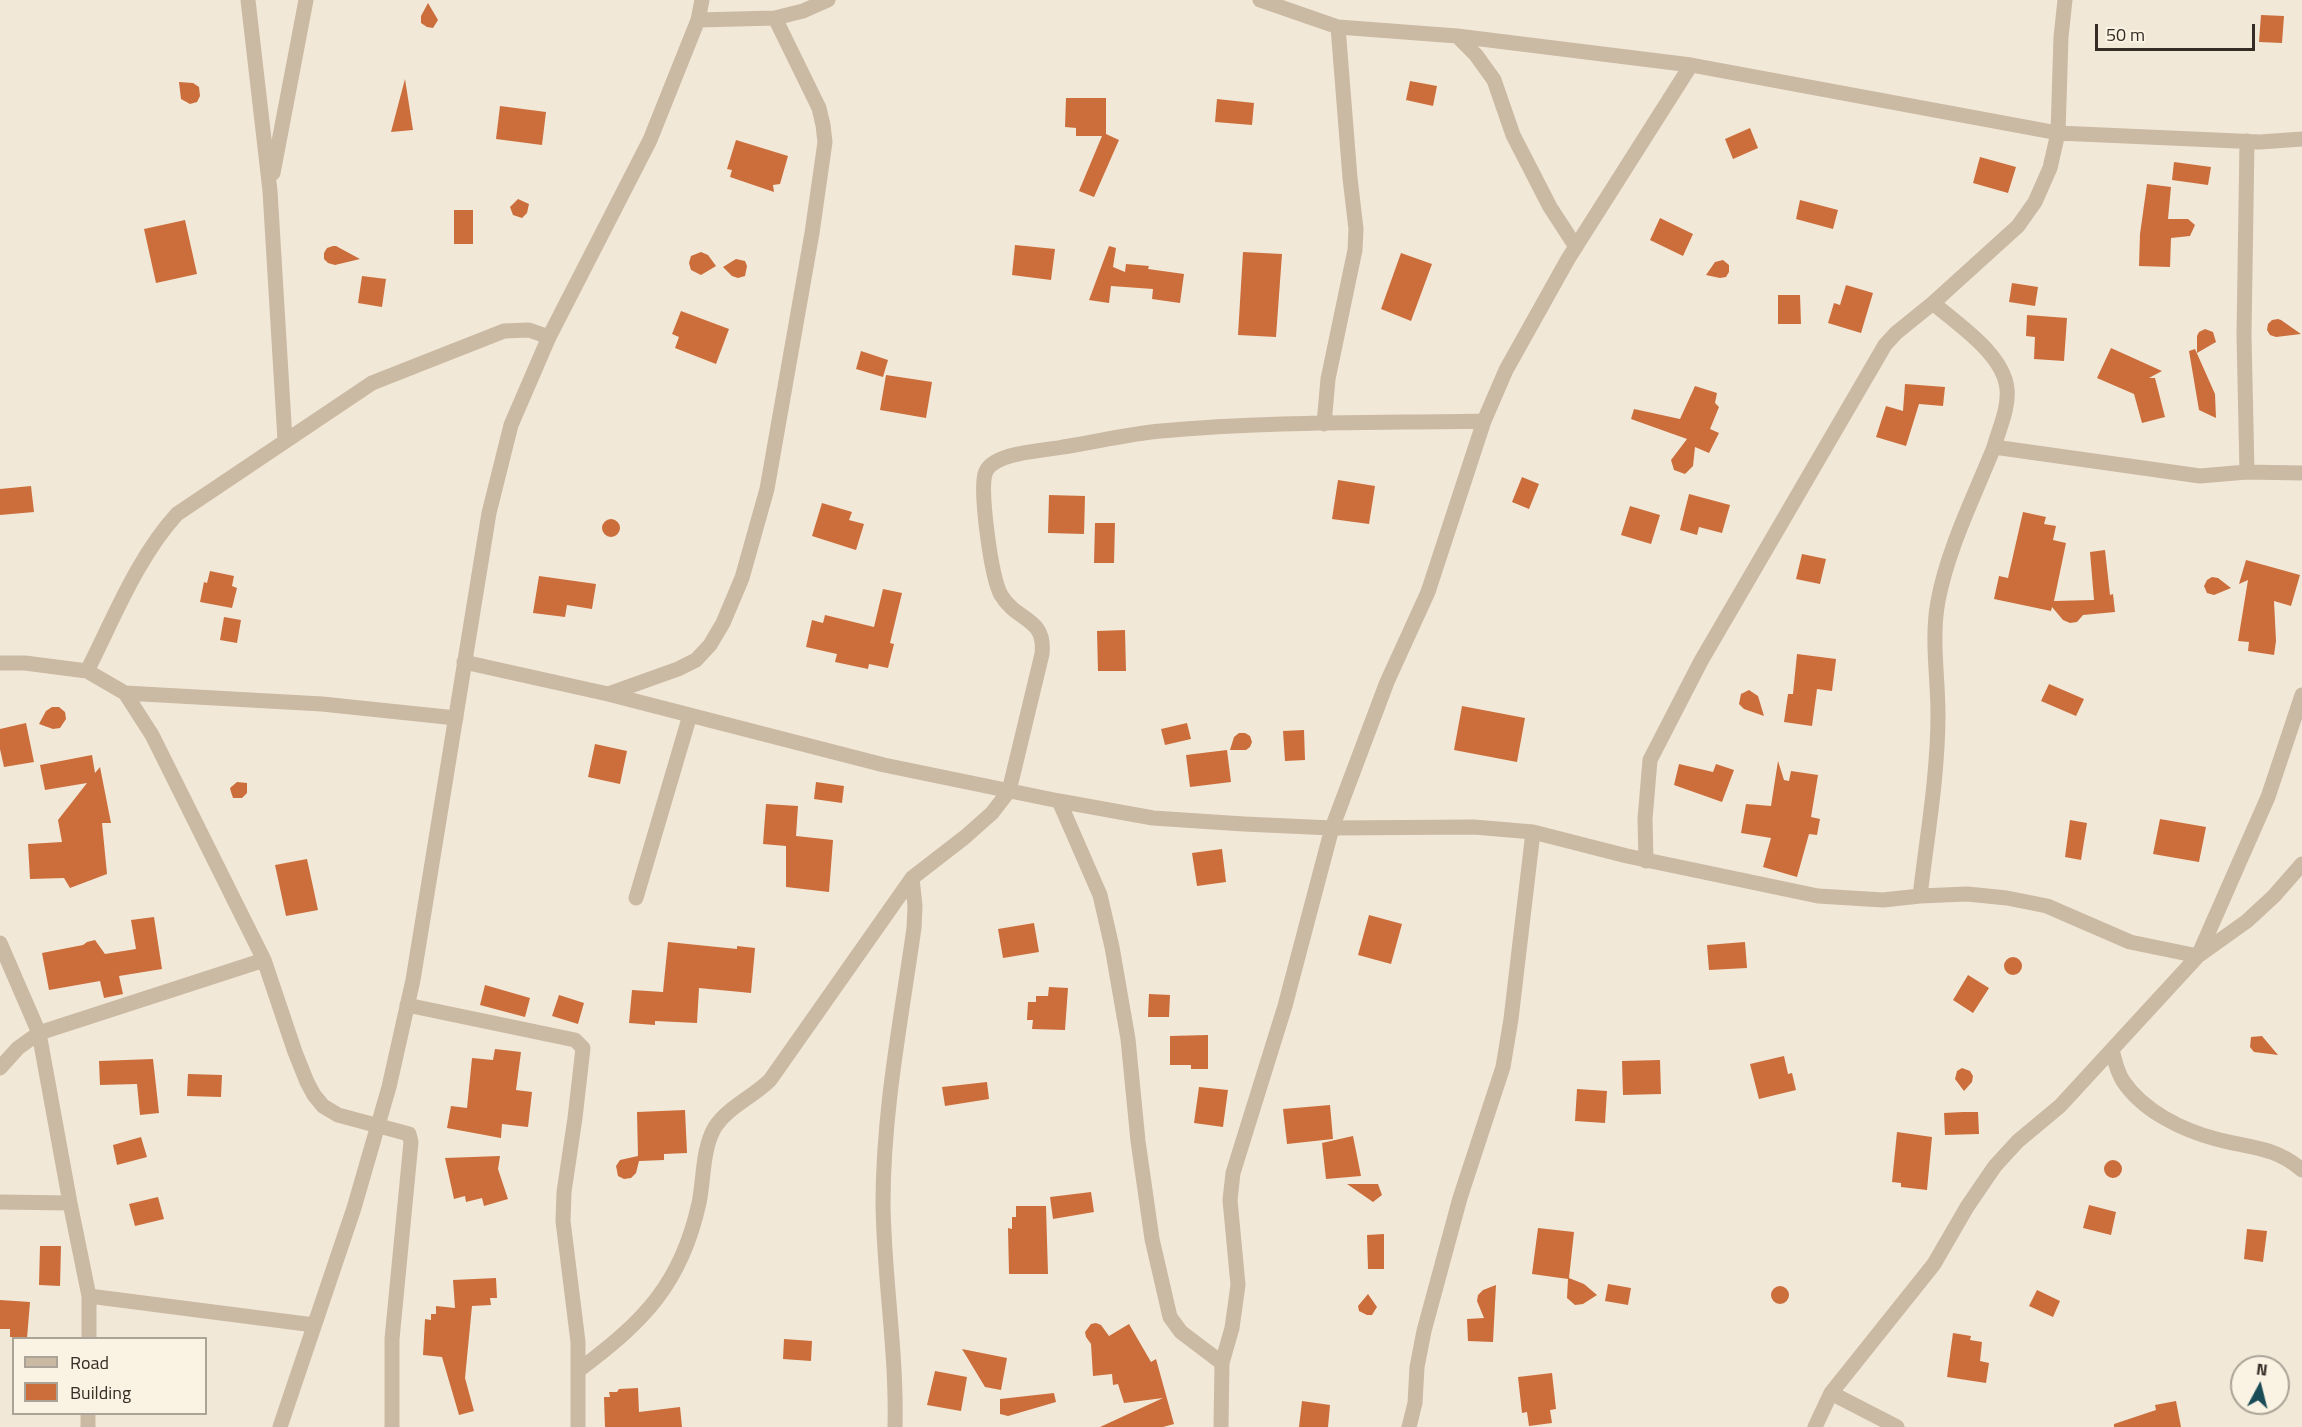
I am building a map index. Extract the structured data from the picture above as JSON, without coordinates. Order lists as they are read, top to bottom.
{
  "legend": ["Road", "Building"],
  "scale_bar": "50 m",
  "north": "top"
}
